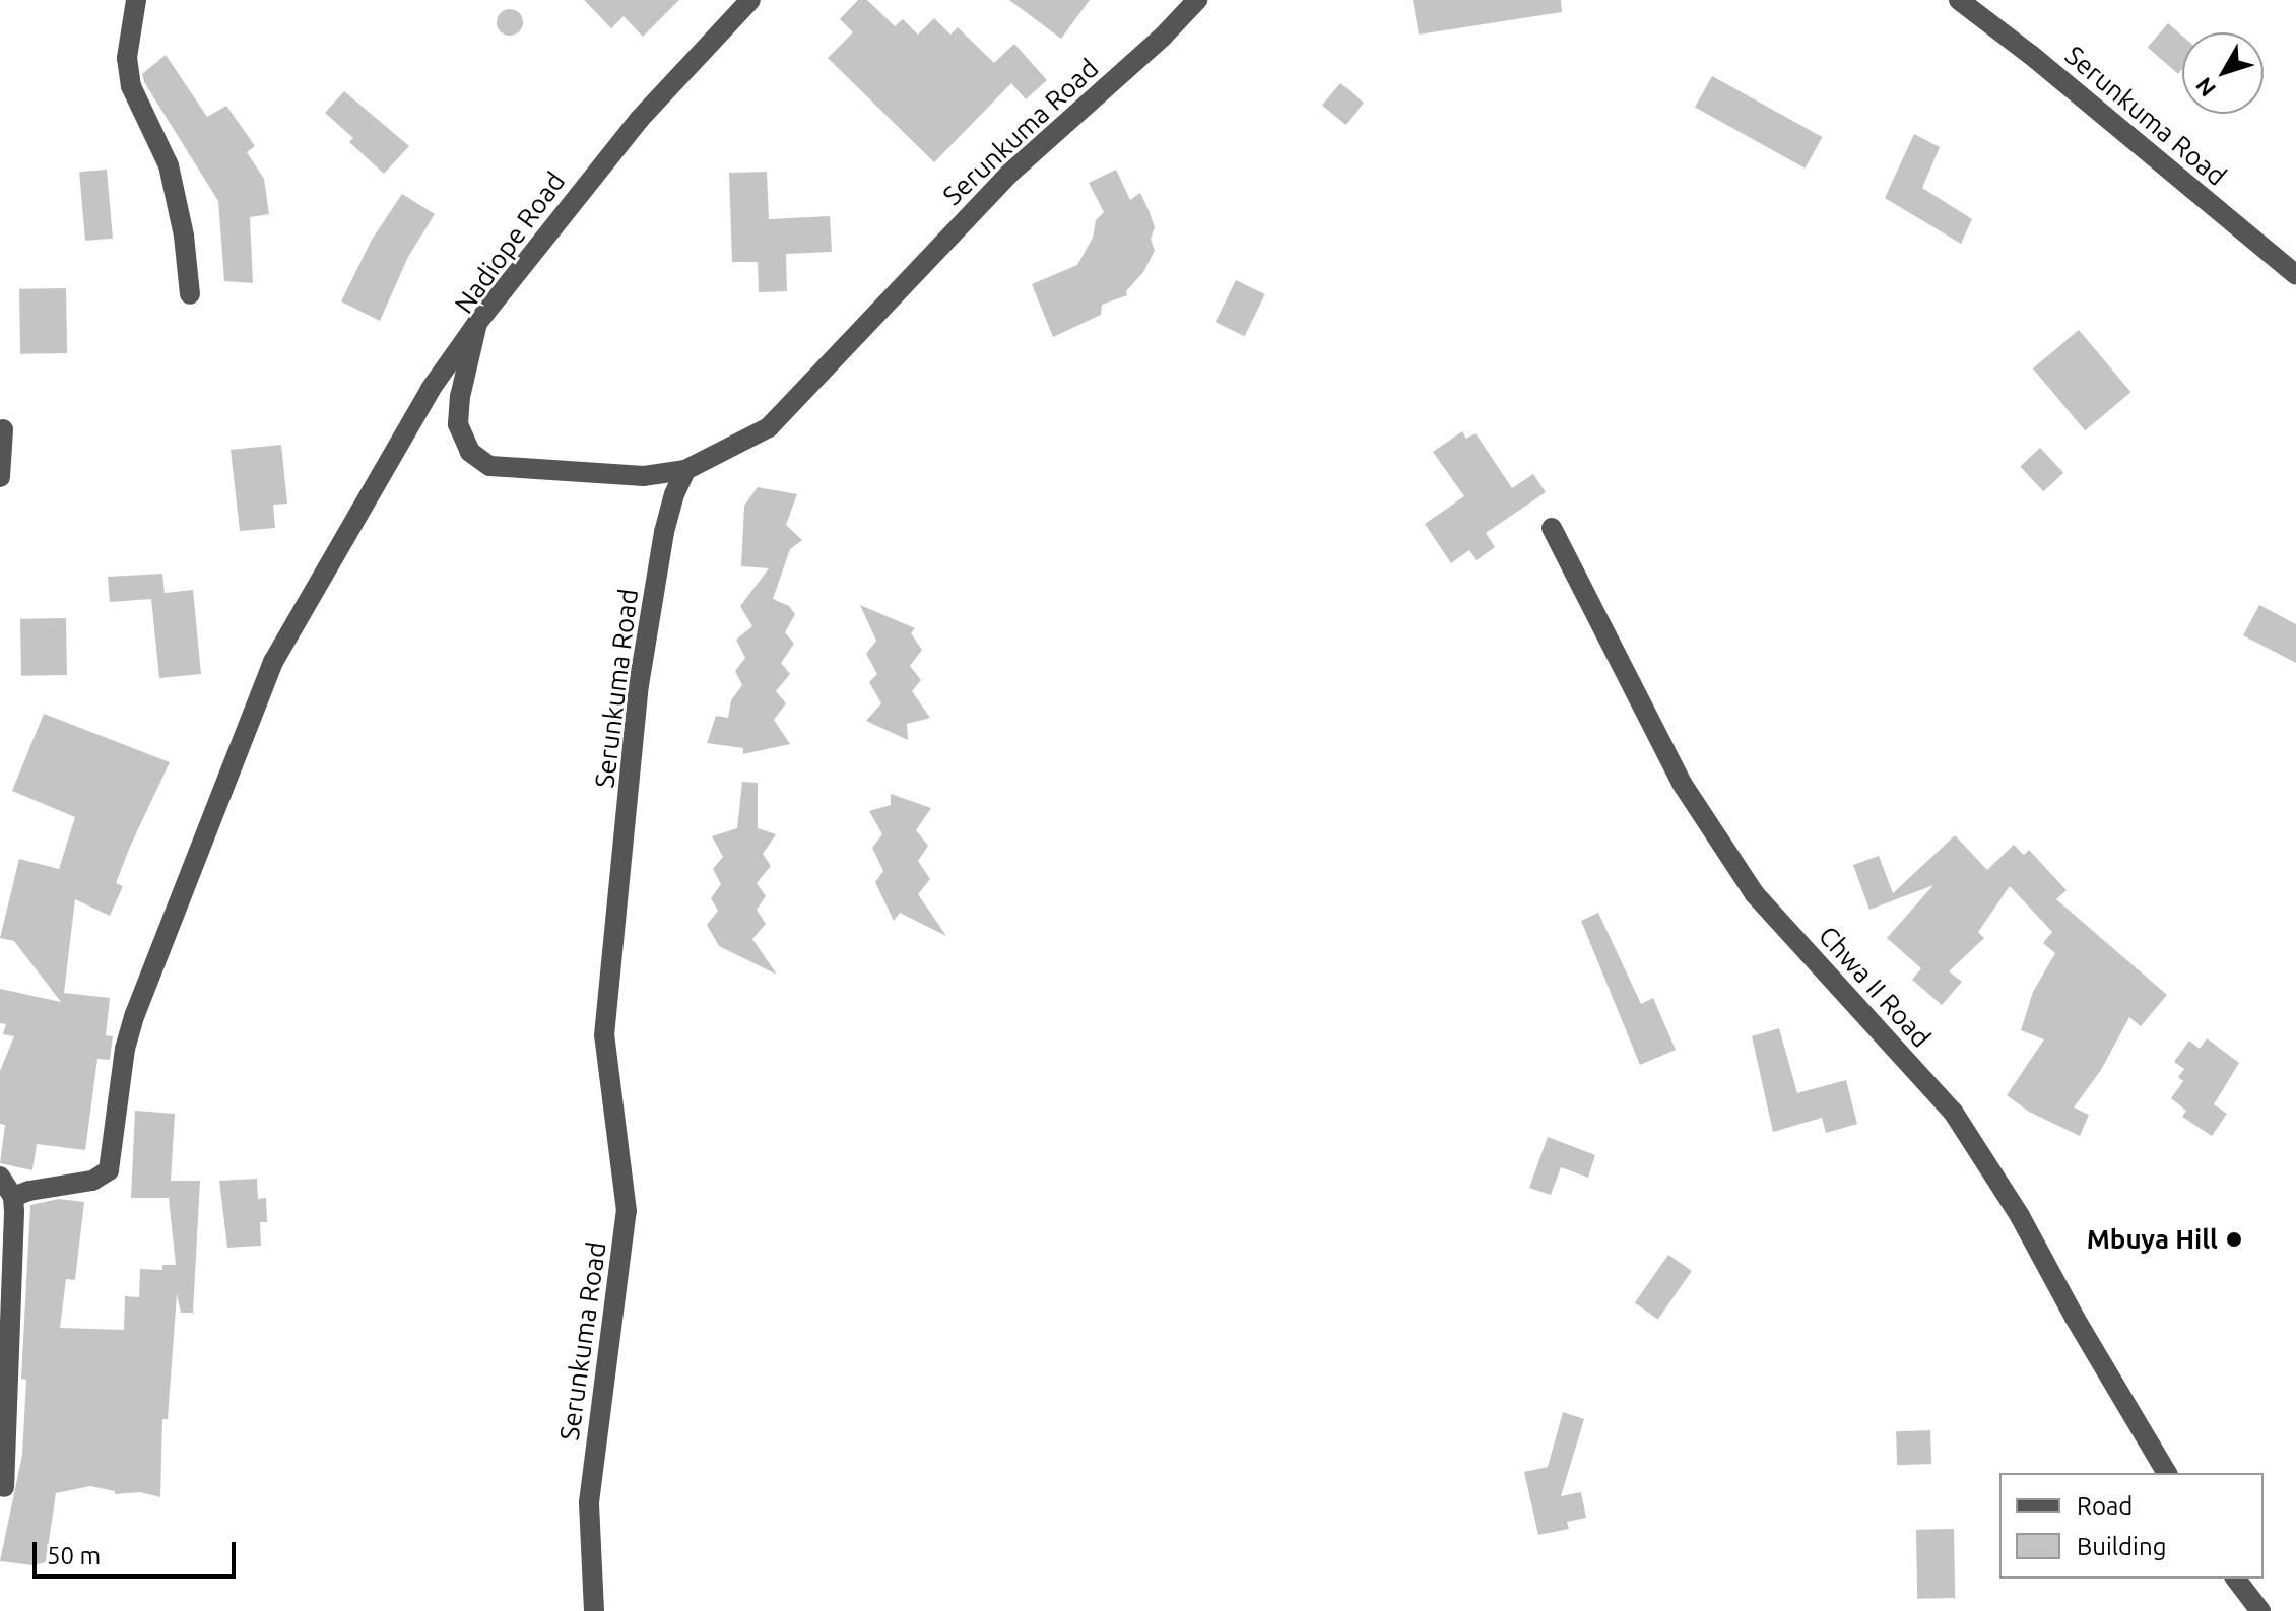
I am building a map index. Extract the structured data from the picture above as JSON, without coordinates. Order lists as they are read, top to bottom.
{
  "streets": {
    "street": ["Serunkuma Road", "Nadiope Road", "Chwa II Road"]
  },
  "crossings": [
    ["Serunkuma Road", "Nadiope Road"]
  ],
  "places": ["Mbuya Hill"],
  "legend": ["Road", "Building"],
  "scale_bar": "50 m",
  "north": "bottom left"
}
